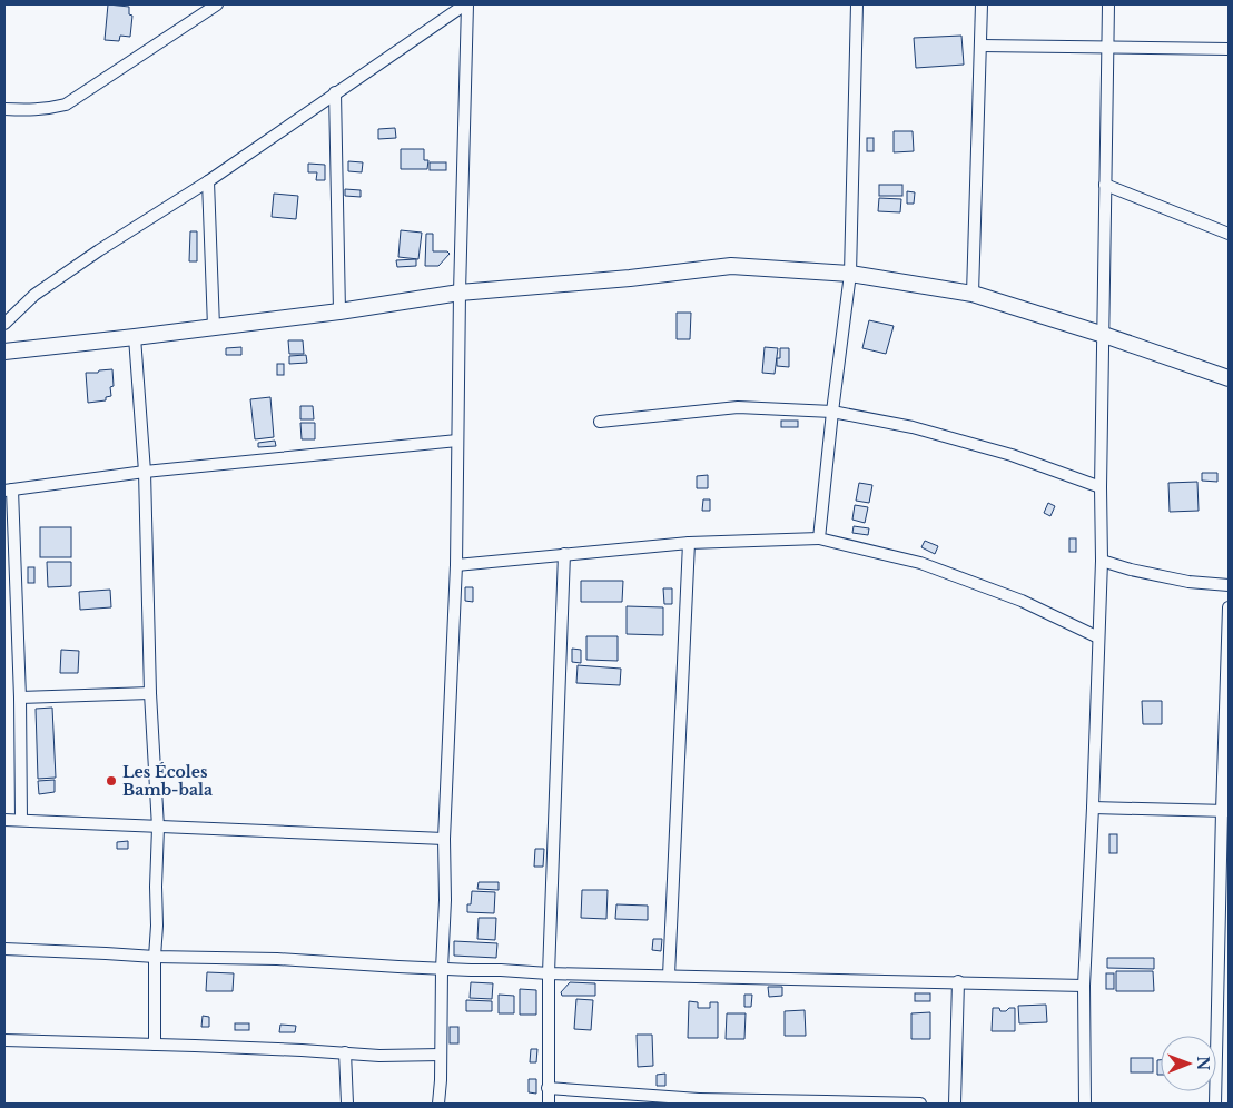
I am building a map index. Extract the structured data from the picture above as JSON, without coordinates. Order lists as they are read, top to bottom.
{
  "places": ["Les Écoles Bamb-bala"],
  "north": "right"
}
